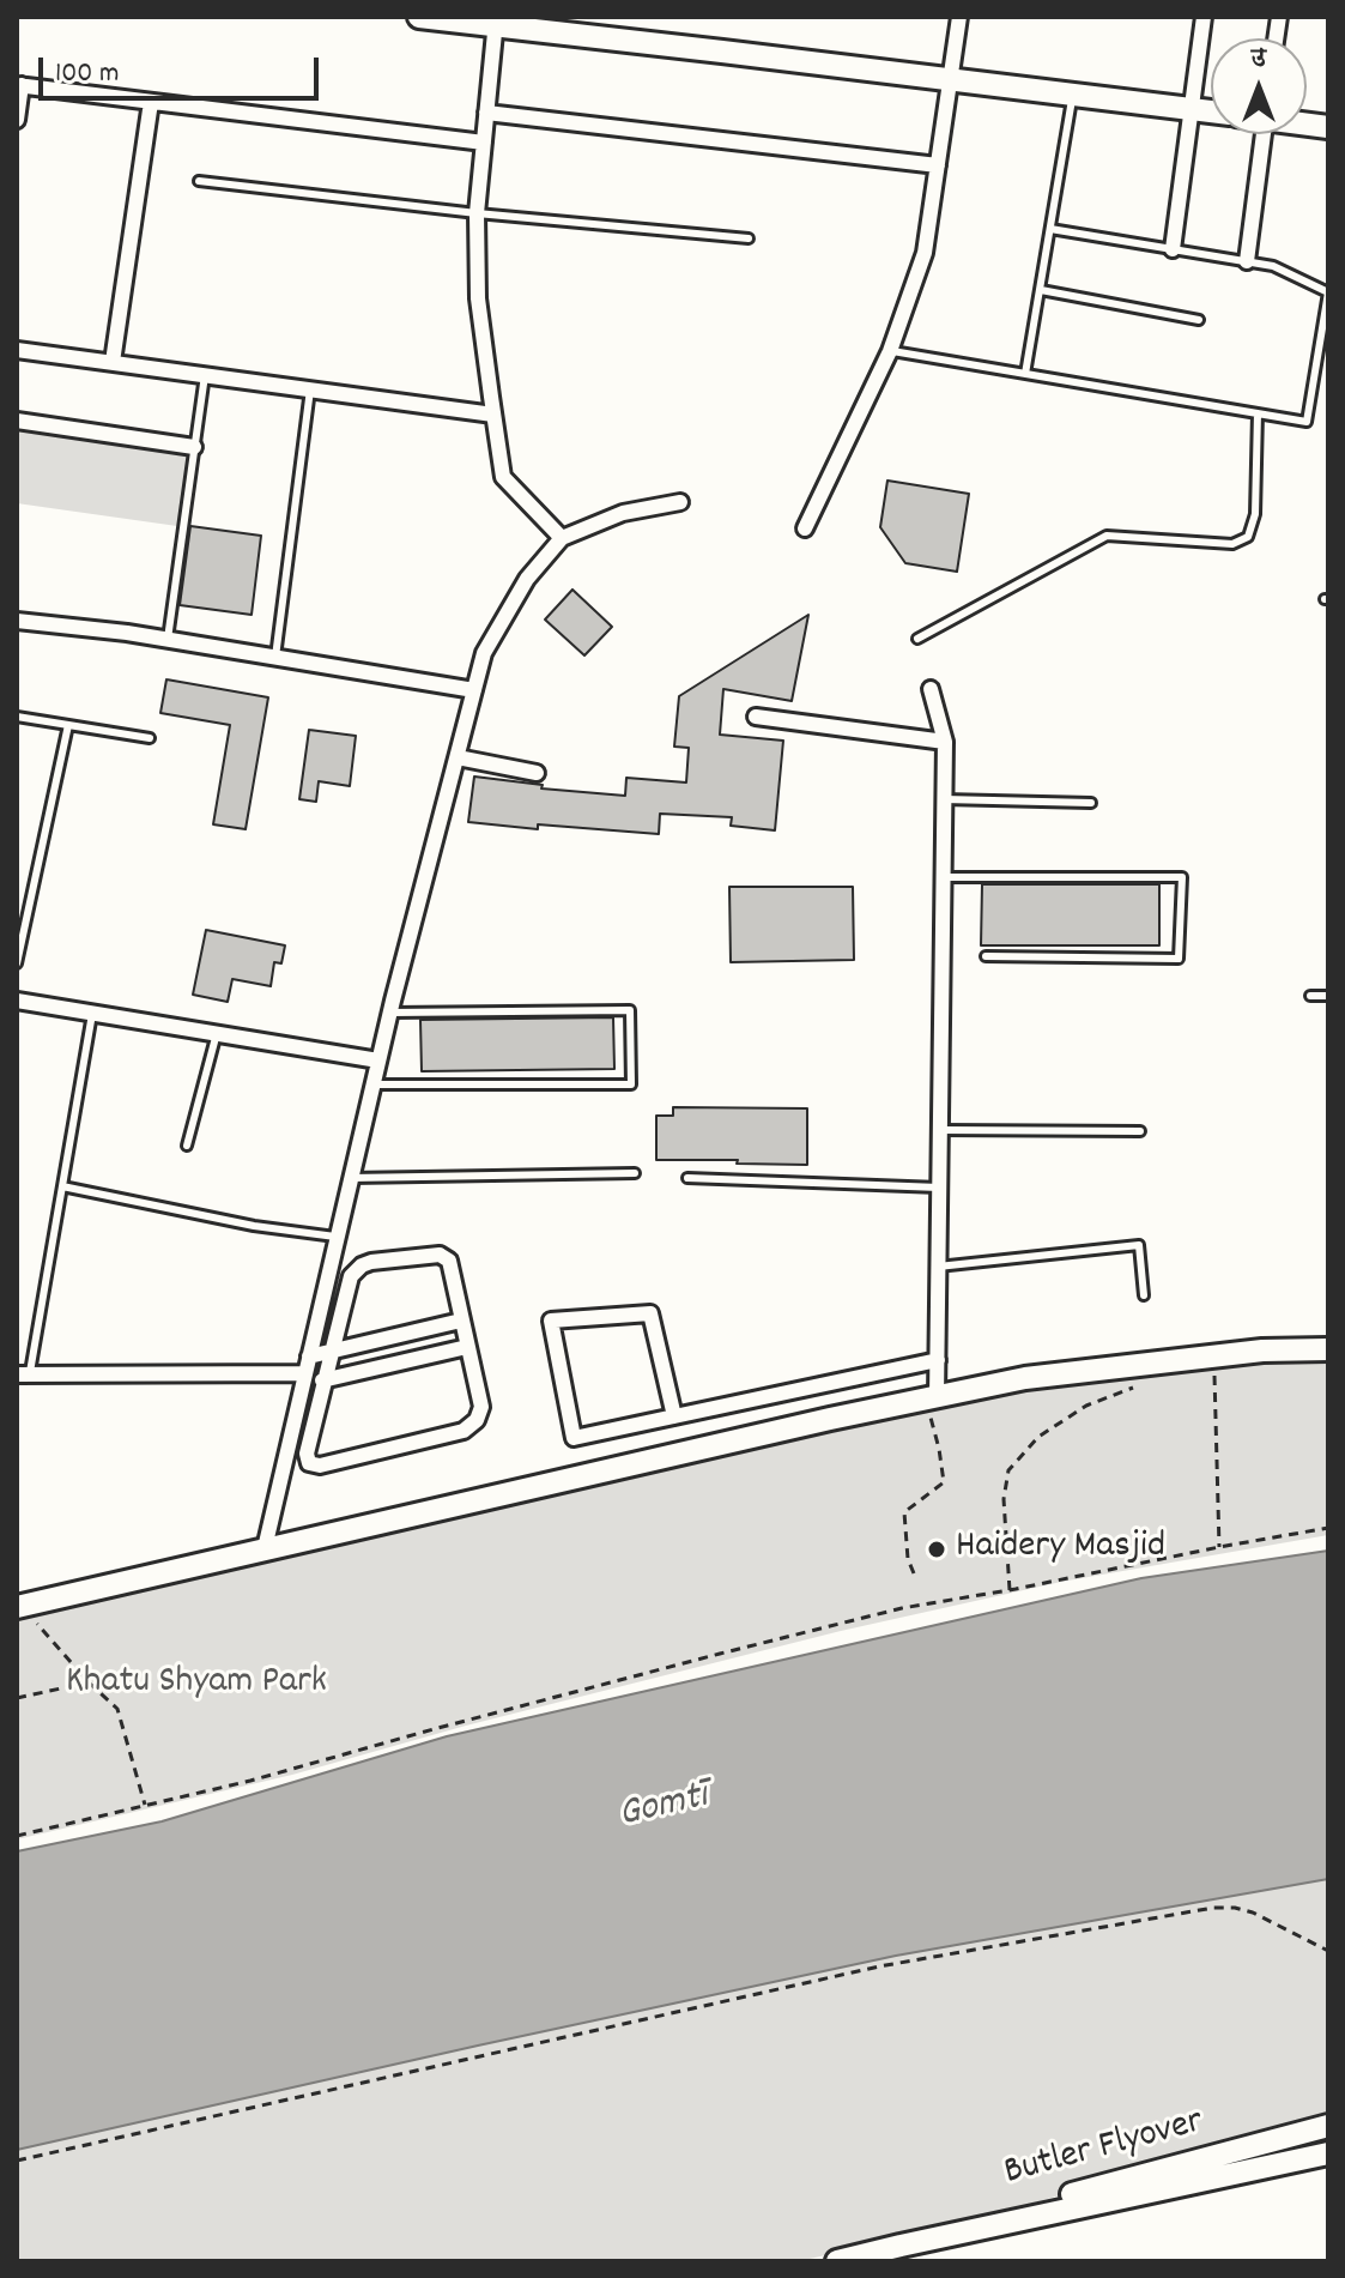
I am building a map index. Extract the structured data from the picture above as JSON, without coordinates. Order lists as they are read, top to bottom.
{
  "streets": {
    "street": ["Butler Flyover"]
  },
  "water": ["Gomtī"],
  "parks": ["Khatu Shyam Park"],
  "places": ["Haidery Masjid"],
  "scale_bar": "100 m",
  "north": "top"
}
